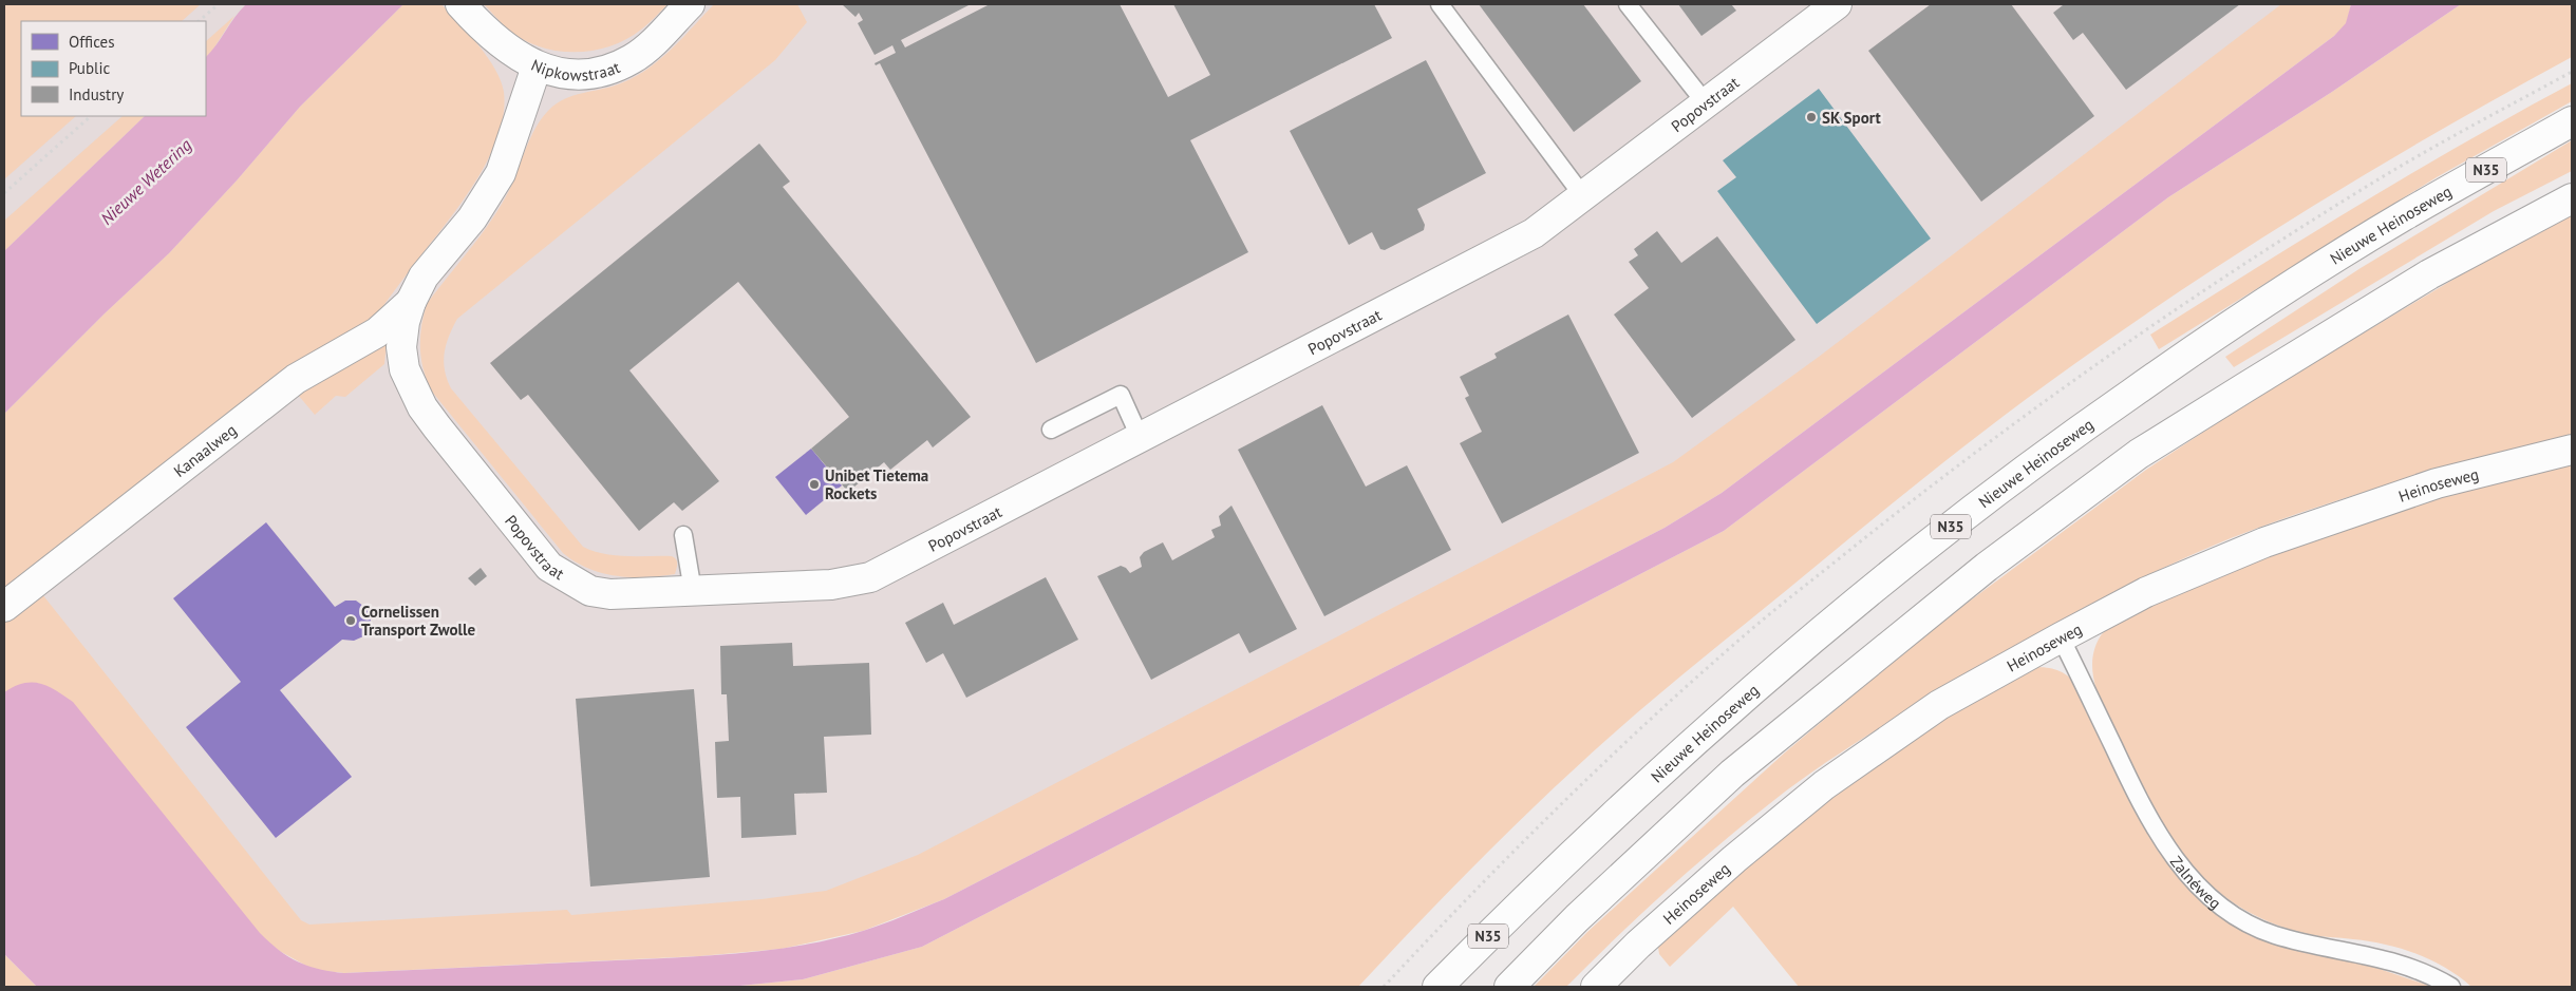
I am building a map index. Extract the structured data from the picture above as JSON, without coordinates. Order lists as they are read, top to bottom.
{
  "streets": {
    "main road": [
      "Nipkowstraat",
      "Popovstraat",
      "N35",
      "Nieuwe Heinoseweg",
      "Kanaalweg",
      "Heinoseweg"
    ],
    "lane": ["Zalnéweg"]
  },
  "crossings": [
    ["Nipkowstraat", "Popovstraat"],
    ["Popovstraat", "Kanaalweg"],
    ["Heinoseweg", "Zalnéweg"]
  ],
  "water": ["Nieuwe Wetering"],
  "places": ["SK Sport", "Unibet Tietema Rockets", "Cornelissen Transport Zwolle"],
  "legend": ["Offices", "Public", "Industry"]
}
